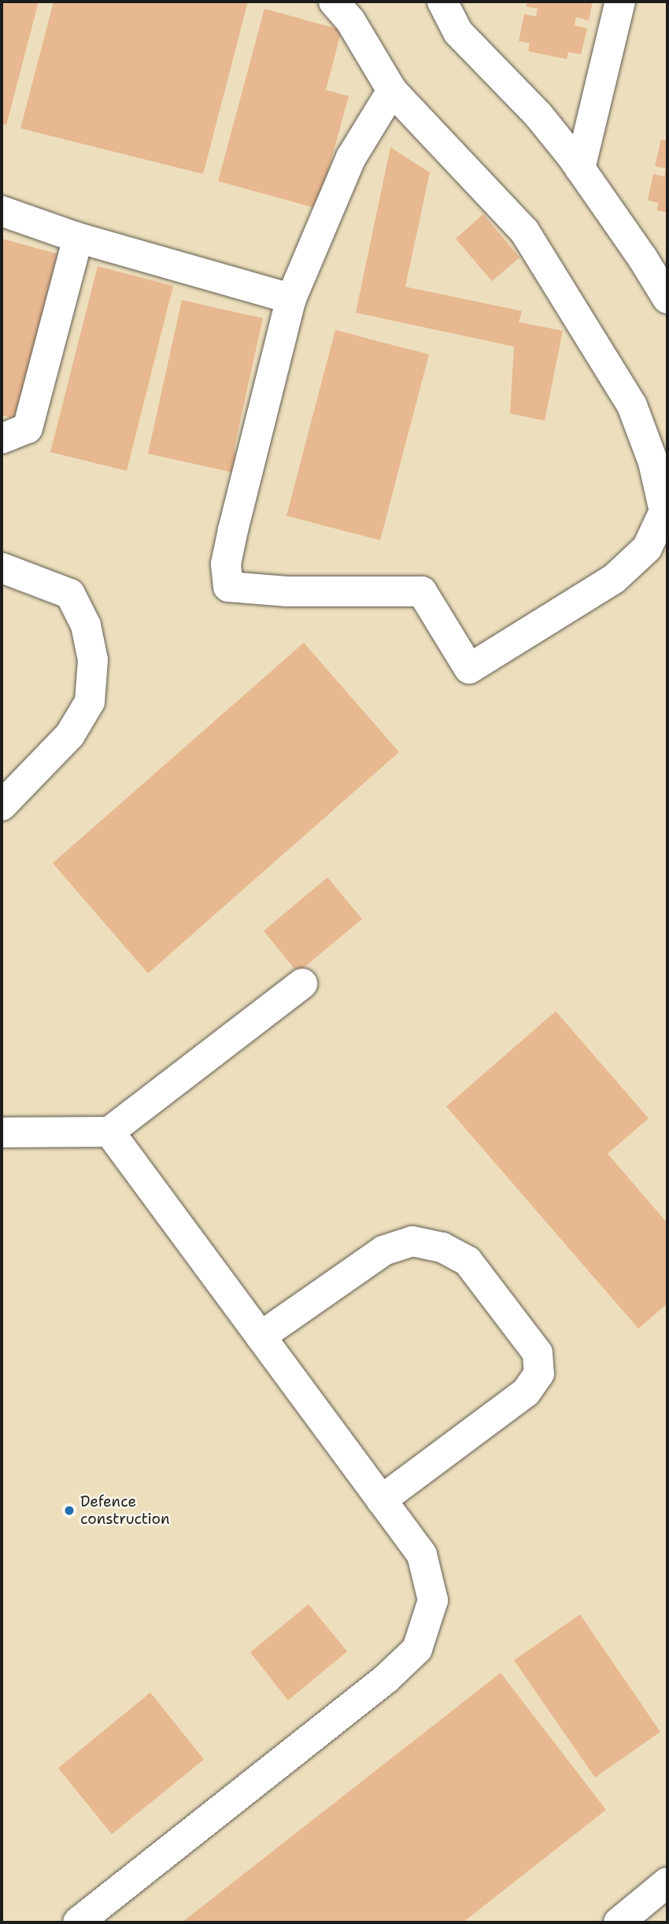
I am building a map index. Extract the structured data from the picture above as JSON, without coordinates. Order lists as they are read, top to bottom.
{
  "places": ["Defence construction"]
}
